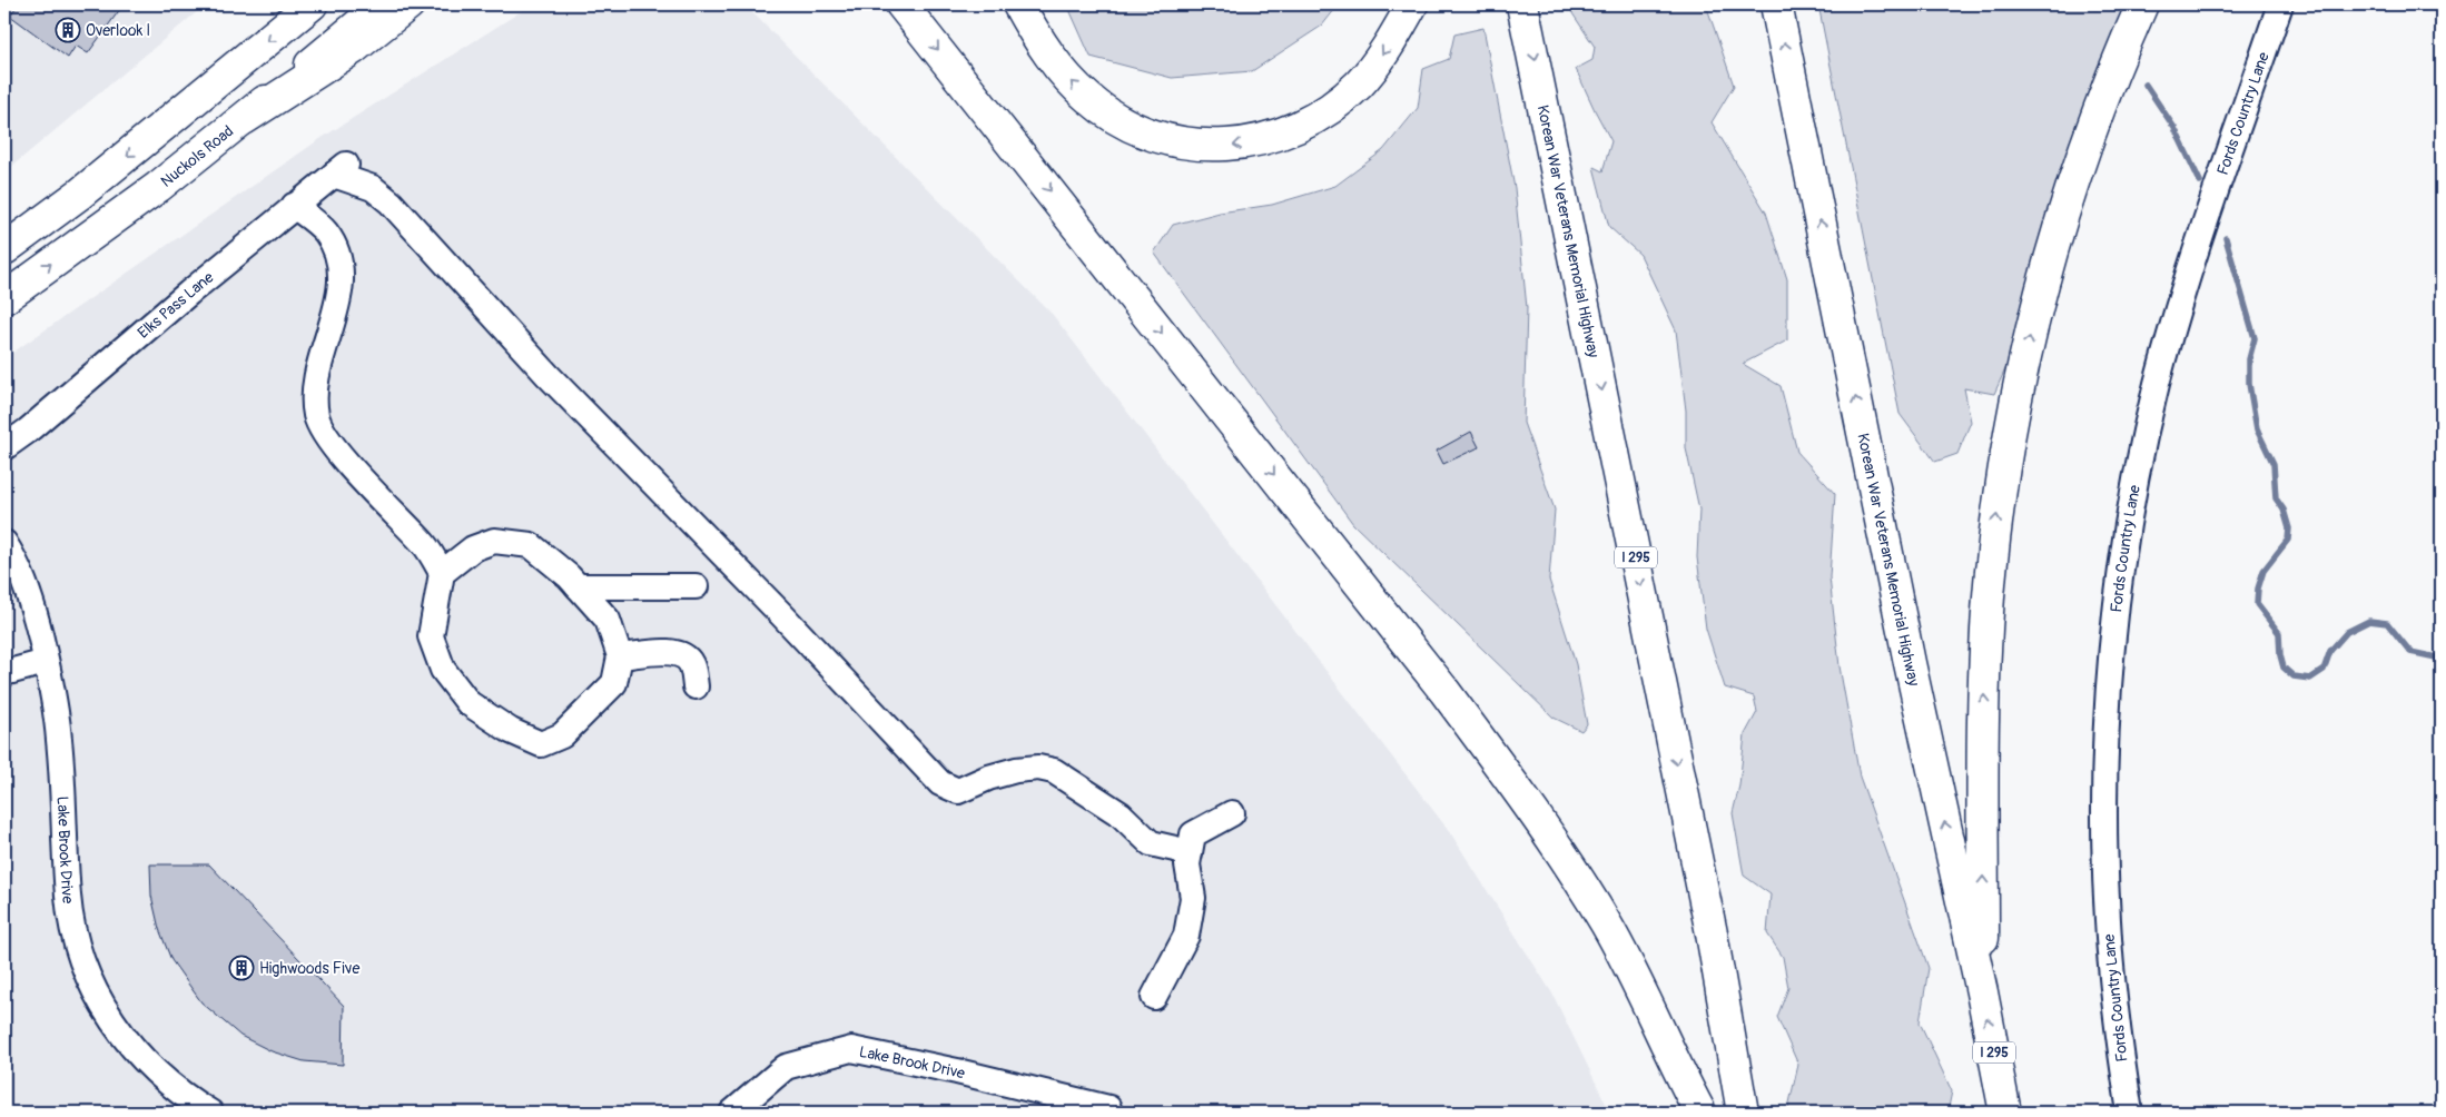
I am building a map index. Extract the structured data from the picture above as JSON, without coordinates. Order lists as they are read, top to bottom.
{
  "streets": {
    "main road": ["Nuckols Road", "Korean War Veterans Memorial Highway", "I 295"],
    "street": ["Fords Country Lane", "Elks Pass Lane", "Lake Brook Drive"]
  },
  "places": {
    "building": ["Overlook I", "Highwoods Five"]
  }
}
